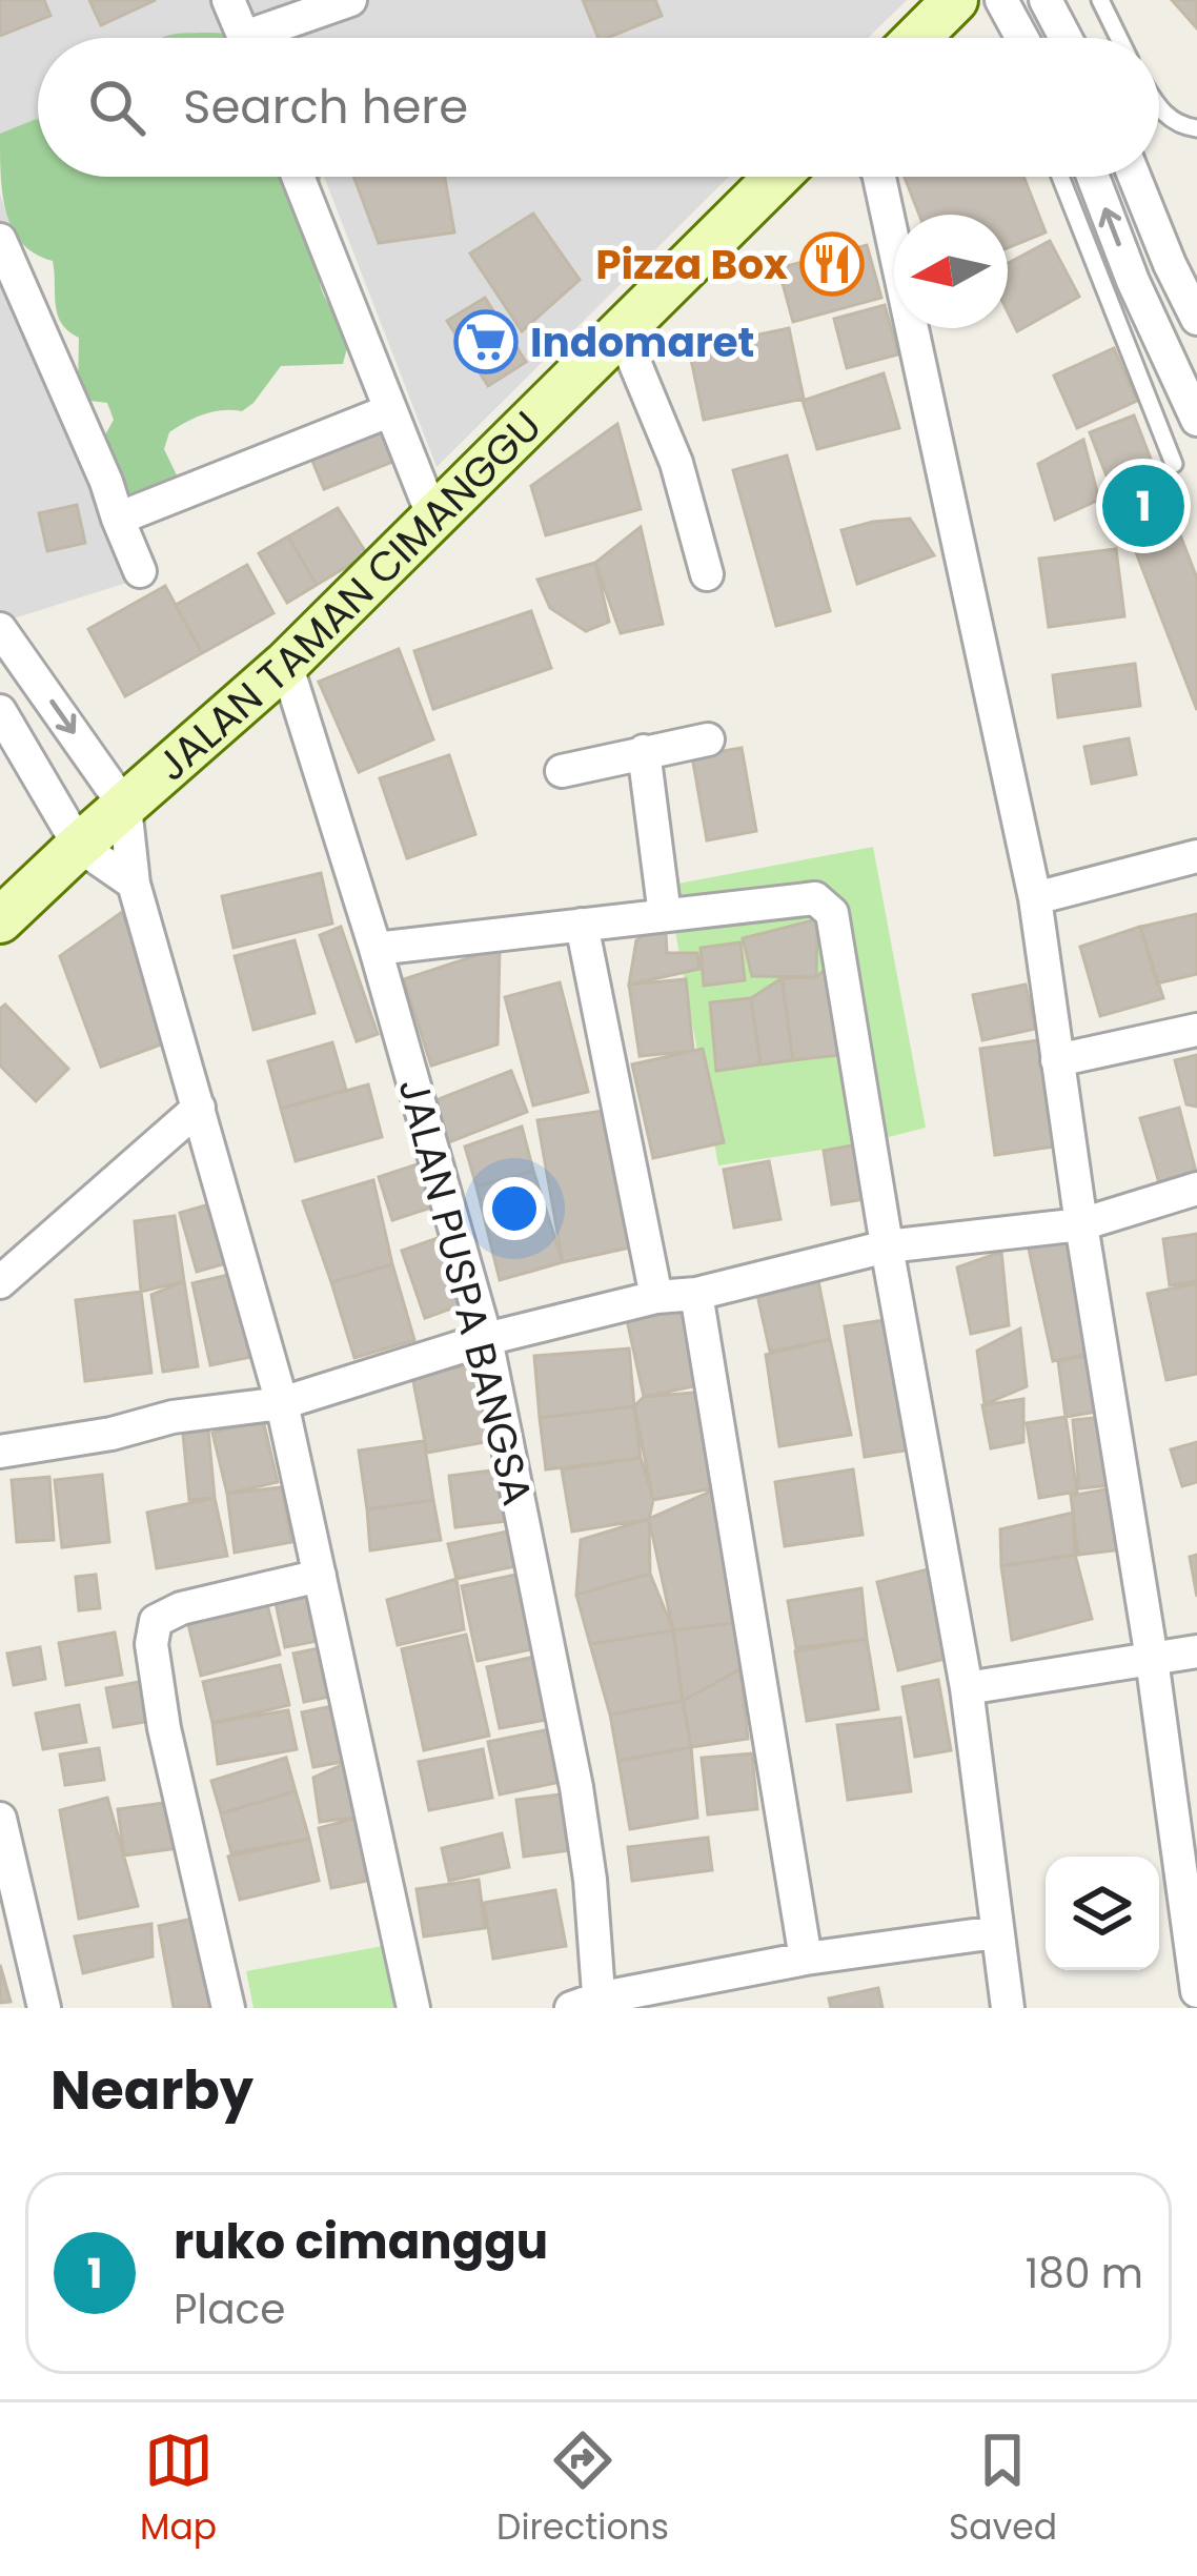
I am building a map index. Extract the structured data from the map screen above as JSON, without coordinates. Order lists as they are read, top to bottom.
{
  "streets": {
    "street": ["JALAN TAMAN CIMANGGU", "JALAN PUSPA BANGSA"]
  },
  "crossings": [
    ["JALAN TAMAN CIMANGGU", "JALAN PUSPA BANGSA"]
  ],
  "places": {
    "restaurant": ["Pizza Box"],
    "supermarket": ["Indomaret"]
  },
  "north": "left",
  "page": {
    "search": "Search here",
    "pins": "1",
    "heading": "Nearby",
    "list": [
      {
        "mark": "1",
        "name": "ruko cimanggu",
        "note": "Place",
        "value": "180 m"
      }
    ],
    "nav": ["Map", "Directions", "Saved"]
  }
}
